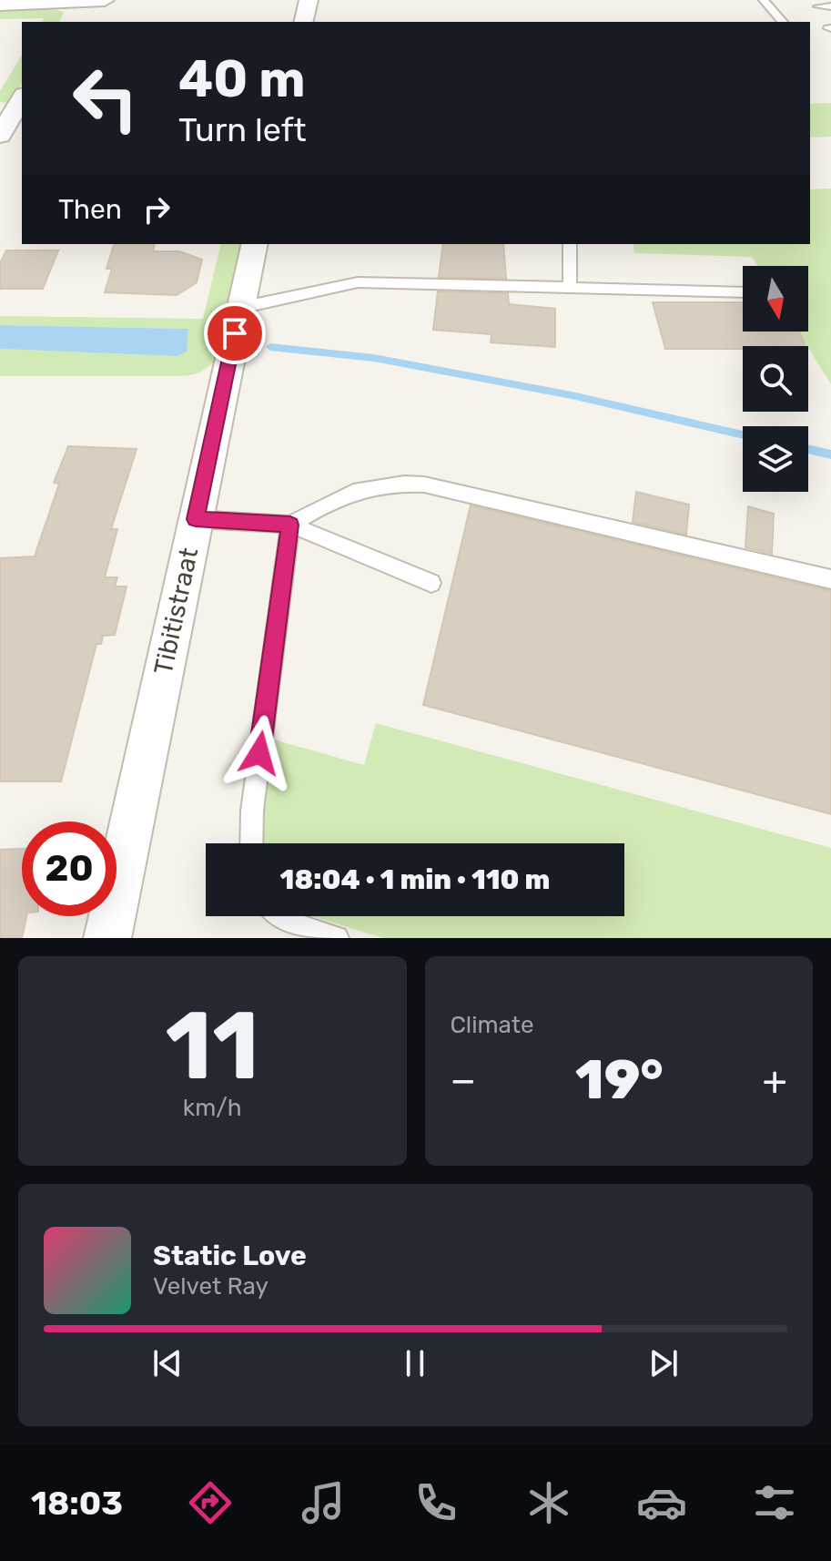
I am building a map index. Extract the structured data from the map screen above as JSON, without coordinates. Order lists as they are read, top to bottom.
{
  "streets": {
    "street": ["Tibitistraat"]
  },
  "north": "bottom",
  "page": {
    "turn": ["40 m", "Turn left"],
    "then": "Then",
    "limit": "20",
    "trip": "18:04 · 1 min · 110 m",
    "tile": [
      ["11", "km/h"],
      "Climate"
    ],
    "heat": ["−", "19°", "+"],
    "song": ["Static Love", "Velvet Ray"],
    "tabs": "18:03"
  }
}
